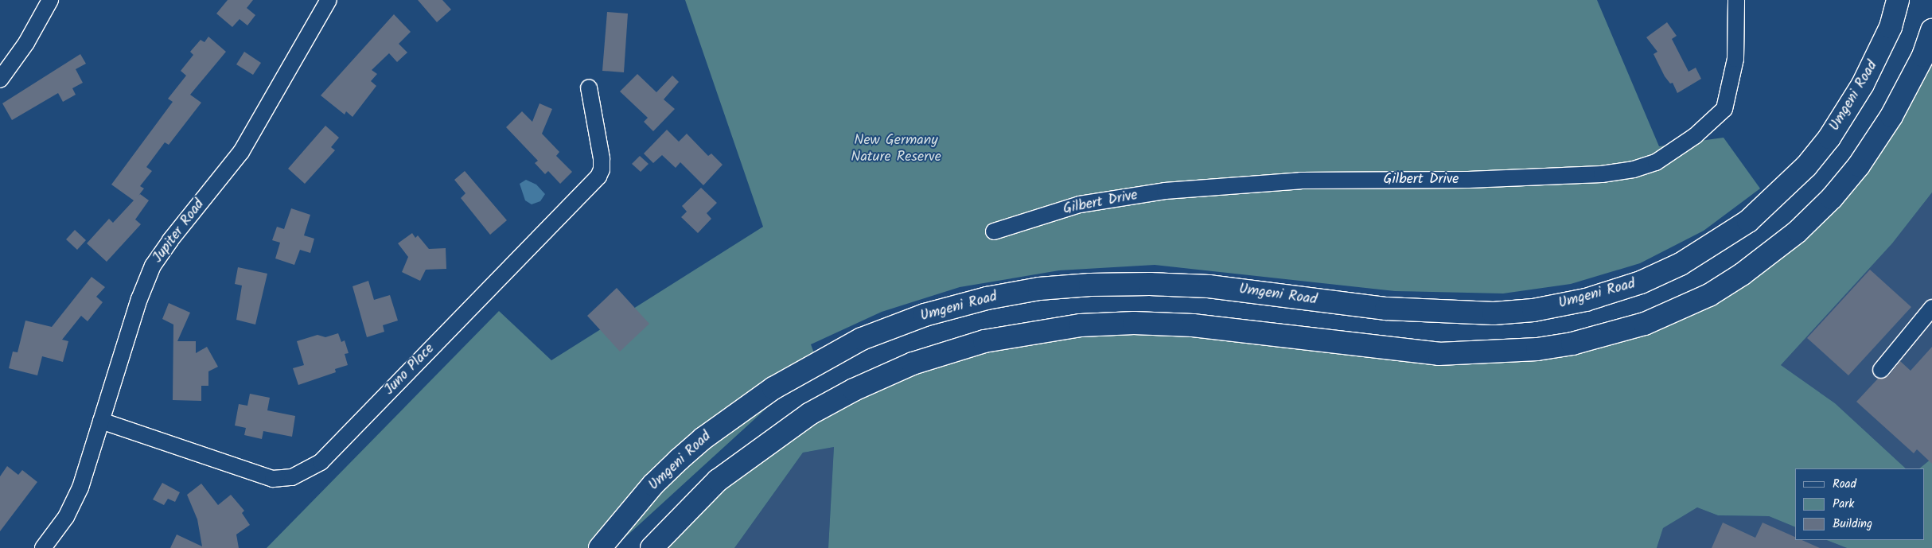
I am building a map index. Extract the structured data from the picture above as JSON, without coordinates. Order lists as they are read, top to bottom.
{
  "streets": {
    "highway": ["Umgeni Road"],
    "street": ["Gilbert Drive", "Jupiter Road", "Juno Place"]
  },
  "crossings": [
    ["Jupiter Road", "Juno Place"]
  ],
  "parks": ["New Germany Nature Reserve"],
  "legend": ["Road", "Park", "Building"]
}
